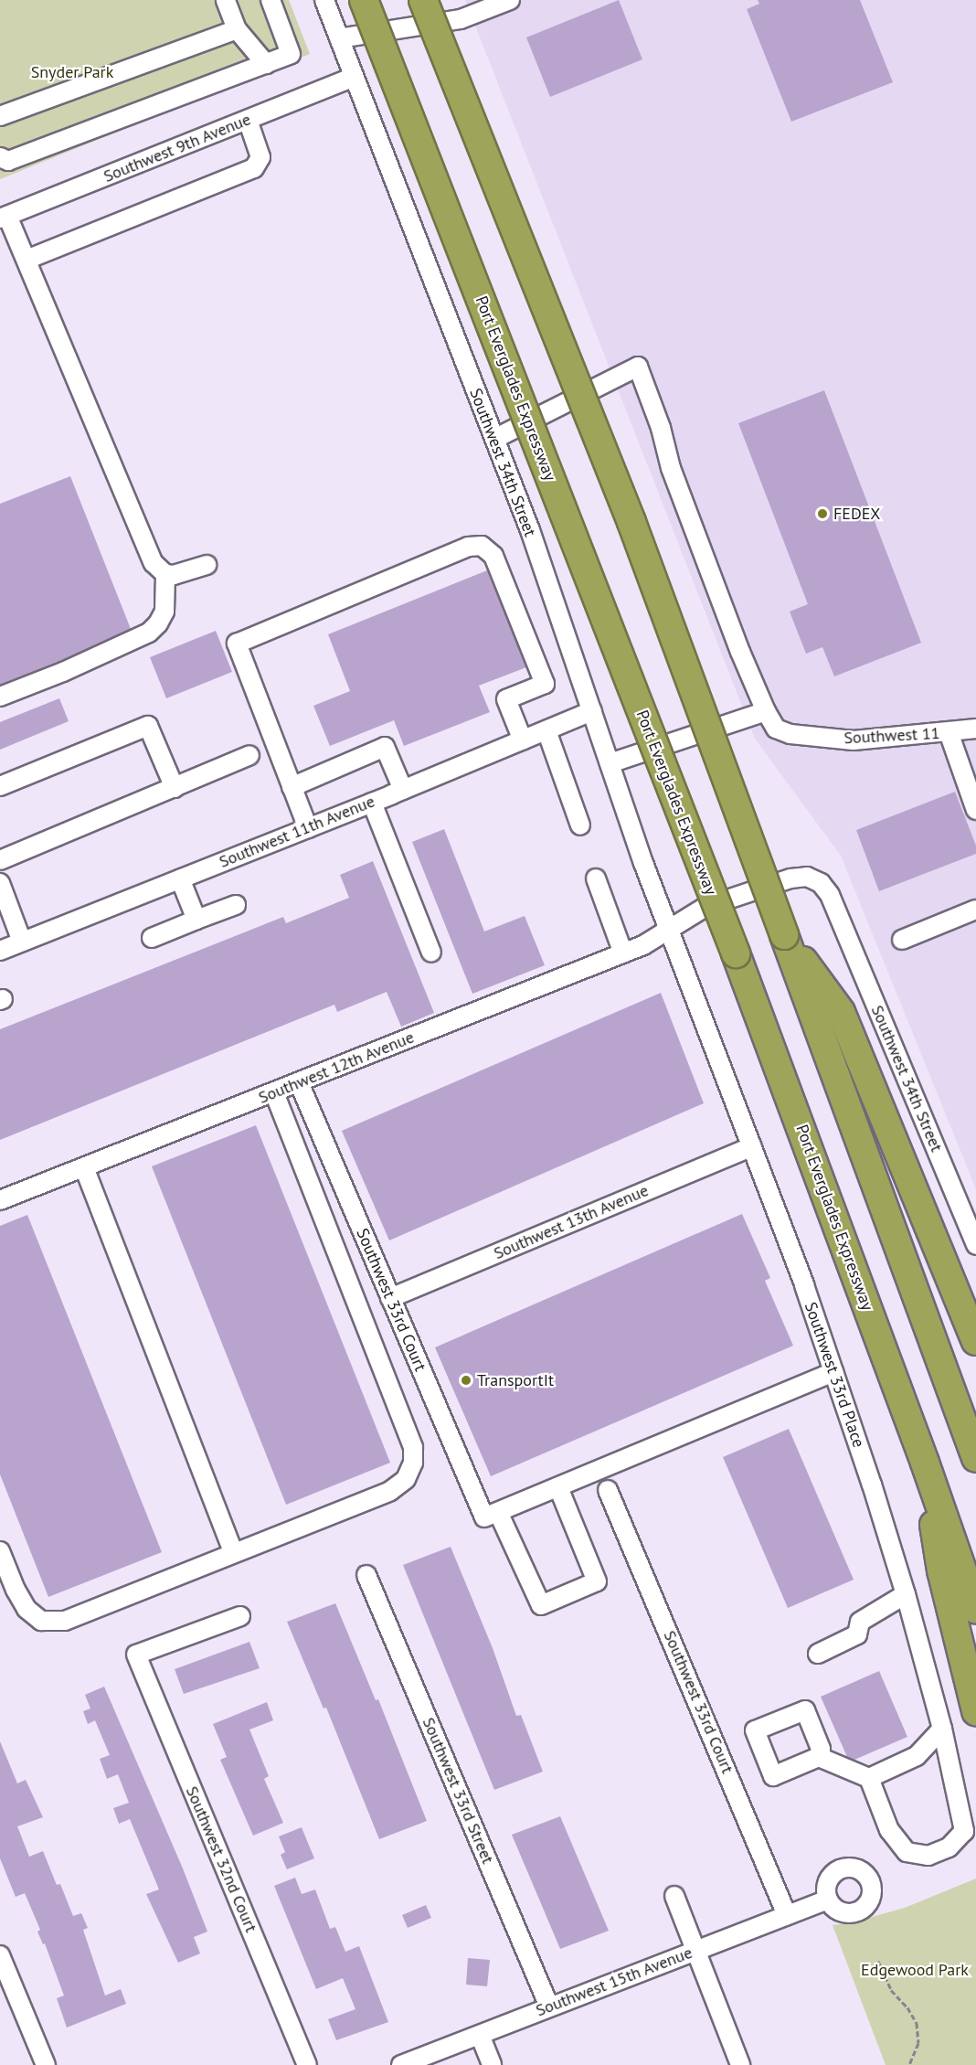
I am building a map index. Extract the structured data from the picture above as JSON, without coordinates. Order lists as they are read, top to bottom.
{
  "streets": {
    "highway": ["Port Everglades Expressway"],
    "street": [
      "Southwest 9th Avenue",
      "Southwest 34th Street",
      "Southwest 11",
      "Southwest 11th Avenue",
      "Southwest 12th Avenue",
      "Southwest 13th Avenue",
      "Southwest 33rd Court",
      "Southwest 33rd Place",
      "Southwest 33rd Street",
      "Southwest 32nd Court",
      "Southwest 15th Avenue"
    ]
  },
  "crossings": [
    ["Southwest 9th Avenue", "Southwest 34th Street"],
    ["Southwest 34th Street", "Southwest 11th Avenue"],
    ["Southwest 34th Street", "Southwest 12th Avenue"],
    ["Southwest 34th Street", "Southwest 33rd Place"],
    ["Southwest 12th Avenue", "Southwest 33rd Court"],
    ["Southwest 12th Avenue", "Southwest 33rd Place"],
    ["Southwest 13th Avenue", "Southwest 33rd Court"],
    ["Southwest 13th Avenue", "Southwest 33rd Place"],
    ["Southwest 33rd Court", "Southwest 15th Avenue"],
    ["Southwest 33rd Street", "Southwest 15th Avenue"]
  ],
  "parks": ["Snyder Park", "Edgewood Park"],
  "places": ["FEDEX", "TransportIt"]
}
